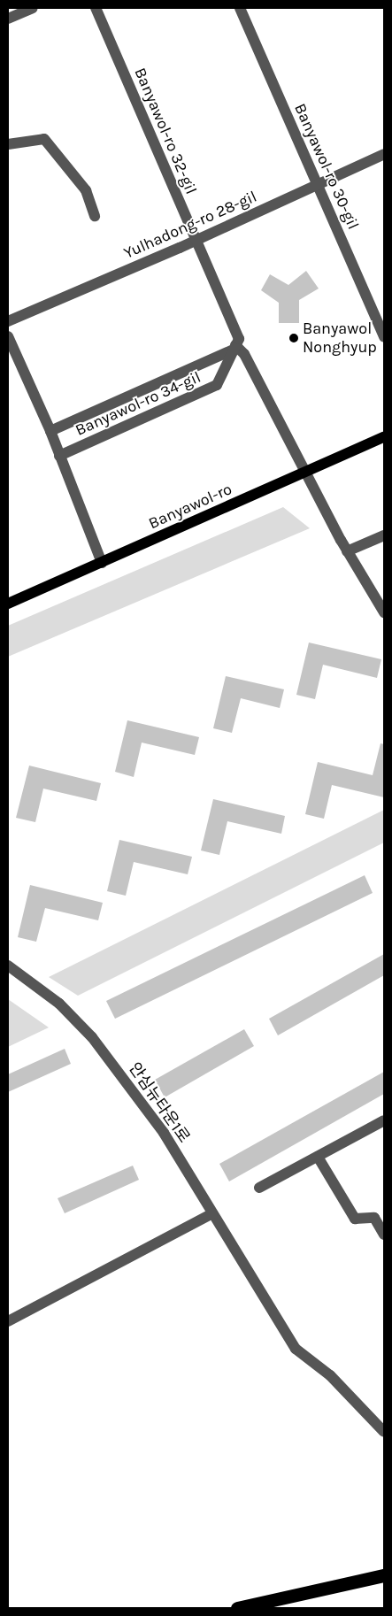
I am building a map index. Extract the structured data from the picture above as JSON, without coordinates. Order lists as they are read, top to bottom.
{
  "streets": {
    "main road": ["Banyawol-ro"],
    "street": [
      "Banyawol-ro 32-gil",
      "Banyawol-ro 30-gil",
      "Yulhadong-ro 28-gil",
      "Banyawol-ro 34-gil",
      "안심뉴타운1로"
    ]
  },
  "crossings": [
    ["Banyawol-ro 32-gil", "Yulhadong-ro 28-gil"],
    ["Banyawol-ro 32-gil", "Banyawol-ro 34-gil"],
    ["Banyawol-ro 32-gil", "Banyawol-ro"],
    ["Banyawol-ro 30-gil", "Yulhadong-ro 28-gil"]
  ],
  "places": ["Banyawol Nonghyup"]
}
